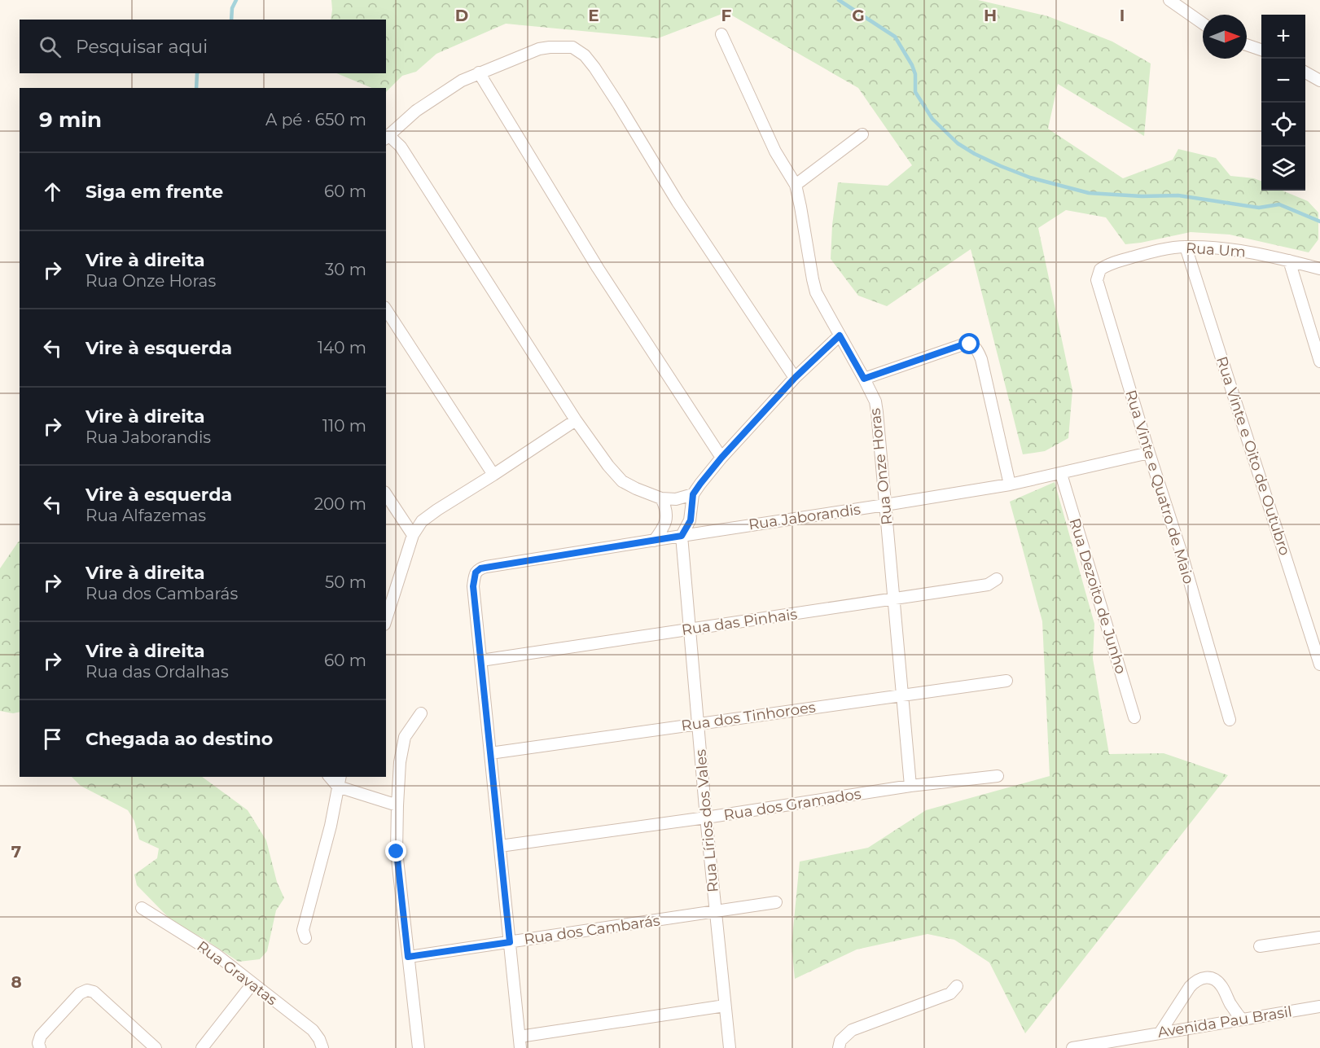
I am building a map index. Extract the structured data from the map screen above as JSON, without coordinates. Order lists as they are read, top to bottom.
{
  "streets": {
    "street": [
      "Rua Um",
      "Rua Vinte e Oito de Outubro",
      "Rua Onze Horas",
      "Rua Vinte e Quatro de Maio",
      "Rua Jaborandis",
      "Rua Dezoito de Junho",
      "Rua das Pinhais",
      "Rua dos Tinhoroes",
      "Rua dos Gramados",
      "Rua Lírios dos Vales",
      "Rua dos Cambarás",
      "Rua Gravatas",
      "Avenida Pau Brasil"
    ]
  },
  "crossings": [
    ["Rua Um", "Rua Vinte e Oito de Outubro"],
    ["Rua Um", "Rua Vinte e Quatro de Maio"],
    ["Rua Onze Horas", "Rua Jaborandis"],
    ["Rua Onze Horas", "Rua das Pinhais"],
    ["Rua Onze Horas", "Rua dos Tinhoroes"],
    ["Rua Onze Horas", "Rua dos Gramados"],
    ["Rua Vinte e Quatro de Maio", "Rua Jaborandis"],
    ["Rua Jaborandis", "Rua Dezoito de Junho"],
    ["Rua Jaborandis", "Rua das Pinhais"],
    ["Rua Jaborandis", "Rua Lírios dos Vales"],
    ["Rua das Pinhais", "Rua Lírios dos Vales"],
    ["Rua dos Tinhoroes", "Rua Lírios dos Vales"],
    ["Rua dos Gramados", "Rua Lírios dos Vales"],
    ["Rua Lírios dos Vales", "Rua dos Cambarás"]
  ],
  "north": "right",
  "page": {
    "map_buttons": ["+", "−"],
    "search": "Pesquisar aqui",
    "heading": ["9 min", "A pé · 650 m"],
    "list": [
      ["Siga em frente", "60 m"],
      ["Vire à direita", "Rua Onze Horas", "30 m"],
      ["Vire à esquerda", "140 m"],
      ["Vire à direita", "Rua Jaborandis", "110 m"],
      ["Vire à esquerda", "Rua Alfazemas", "200 m"],
      ["Vire à direita", "Rua dos Cambarás", "50 m"],
      ["Vire à direita", "Rua das Ordalhas", "60 m"],
      "Chegada ao destino"
    ]
  },
  "grid": {
    "columns": [
      "D",
      "E",
      "F",
      "G",
      "H",
      "I"
    ],
    "rows": ["7", "8"]
  }
}
